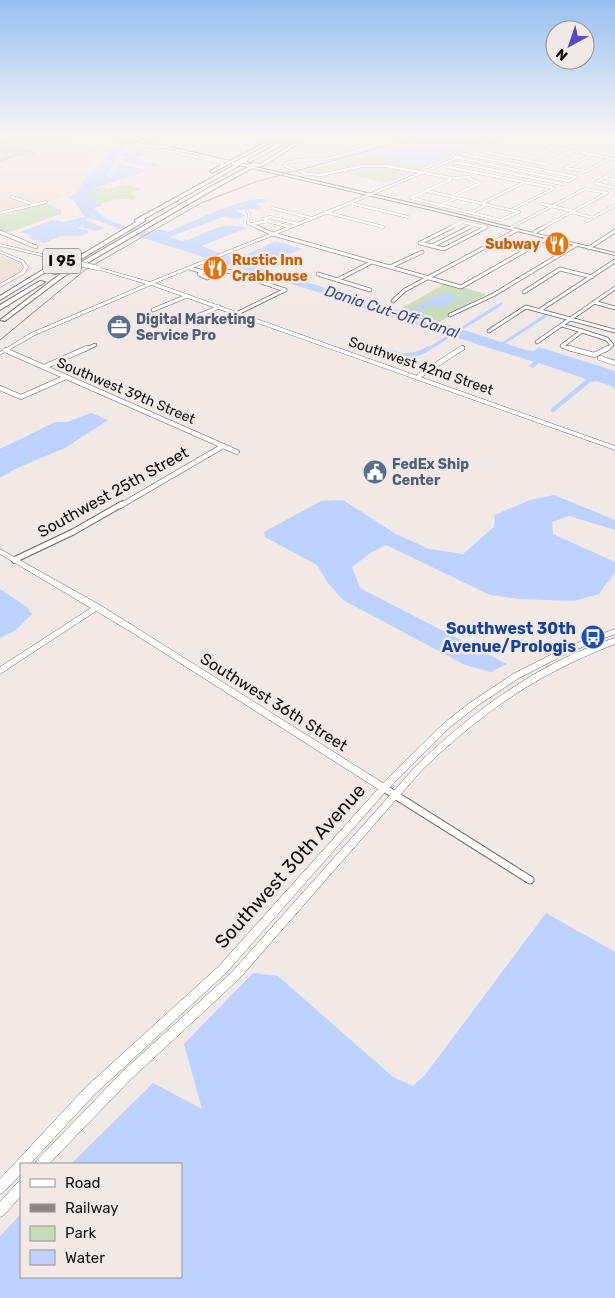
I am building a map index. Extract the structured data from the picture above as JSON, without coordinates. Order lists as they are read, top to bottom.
{
  "streets": {
    "highway": ["I 95"],
    "street": [
      "Southwest 42nd Street",
      "Southwest 39th Street",
      "Southwest 25th Street",
      "Southwest 36th Street",
      "Southwest 30th Avenue"
    ]
  },
  "crossings": [
    ["Southwest 39th Street", "Southwest 25th Street"],
    ["Southwest 25th Street", "Southwest 36th Street"],
    ["Southwest 36th Street", "Southwest 30th Avenue"]
  ],
  "water": ["Dania Cut-Off Canal"],
  "places": {
    "restaurant": ["Subway", "Rustic Inn Crabhouse"],
    "office": ["Digital Marketing Service Pro"],
    "public building": ["FedEx Ship Center"],
    "bus stop": ["Southwest 30th Avenue/Prologis"]
  },
  "legend": [
    "Road",
    "Railway",
    "Park",
    "Water"
  ],
  "north": "bottom left"
}
